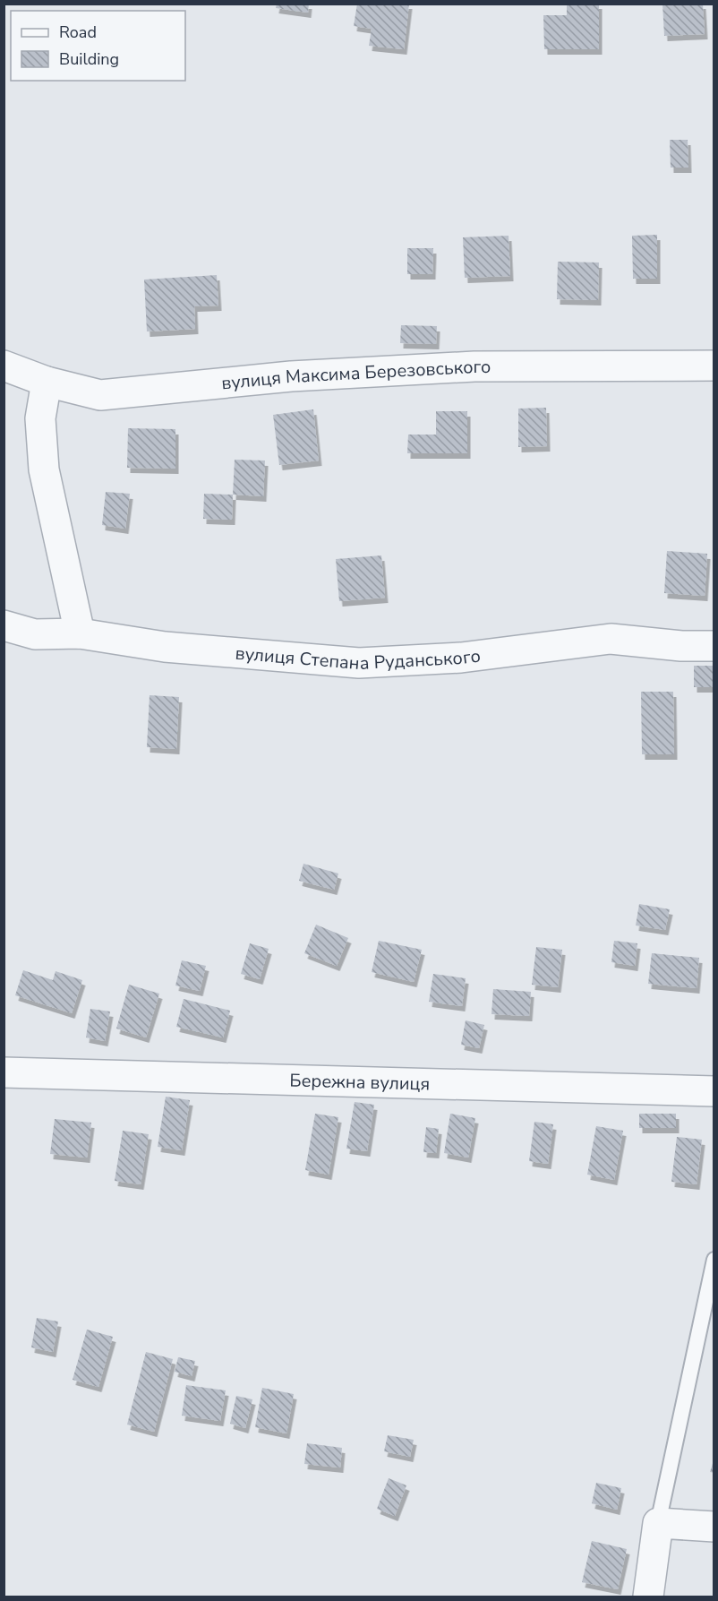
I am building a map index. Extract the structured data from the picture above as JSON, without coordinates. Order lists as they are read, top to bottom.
{
  "streets": {
    "street": ["вулиця Максима Березовського", "вулиця Степана Руданського", "Бережна вулиця"]
  },
  "legend": ["Road", "Building"]
}
